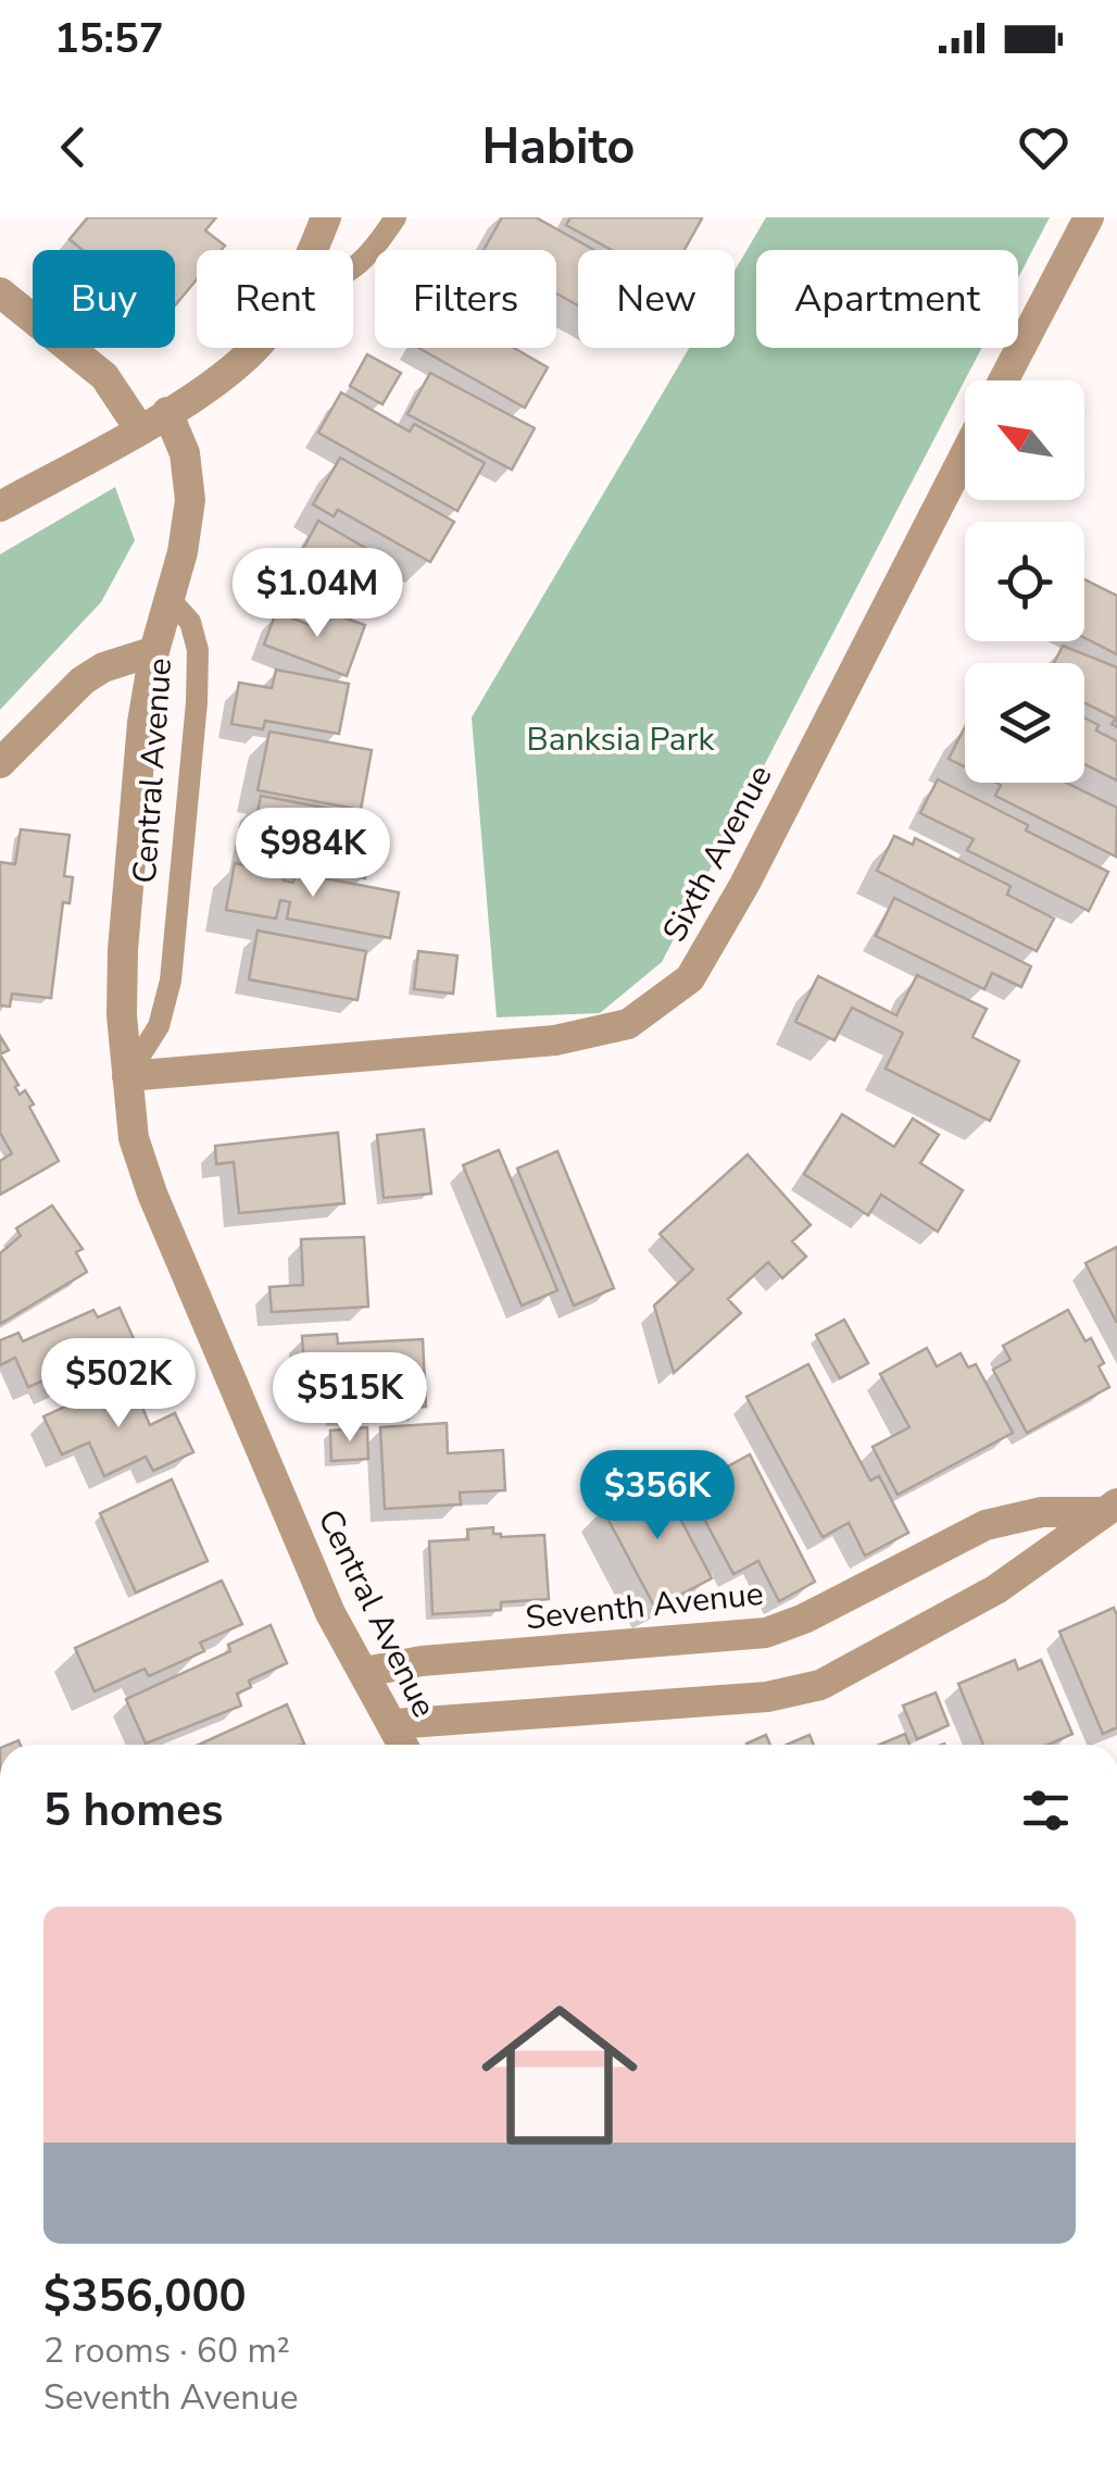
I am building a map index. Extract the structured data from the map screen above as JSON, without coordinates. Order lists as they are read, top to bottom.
{
  "streets": {
    "street": ["Central Avenue", "Sixth Avenue", "Seventh Avenue"]
  },
  "crossings": [
    ["Central Avenue", "Sixth Avenue"],
    ["Central Avenue", "Seventh Avenue"]
  ],
  "parks": ["Banksia Park"],
  "north": "top left",
  "page": {
    "status": "15:57",
    "header": "Habito",
    "chip": [
      "Buy",
      "Rent",
      "Filters",
      "New",
      "Apartment"
    ],
    "price": [
      "$1.04M",
      "$984K",
      "$502K",
      "$515K",
      "$356K"
    ],
    "heading": "5 homes",
    "list": [
      {
        "name": "$356,000",
        "note": "2 rooms · 60 m² · Seventh Avenue"
      }
    ]
  }
}
